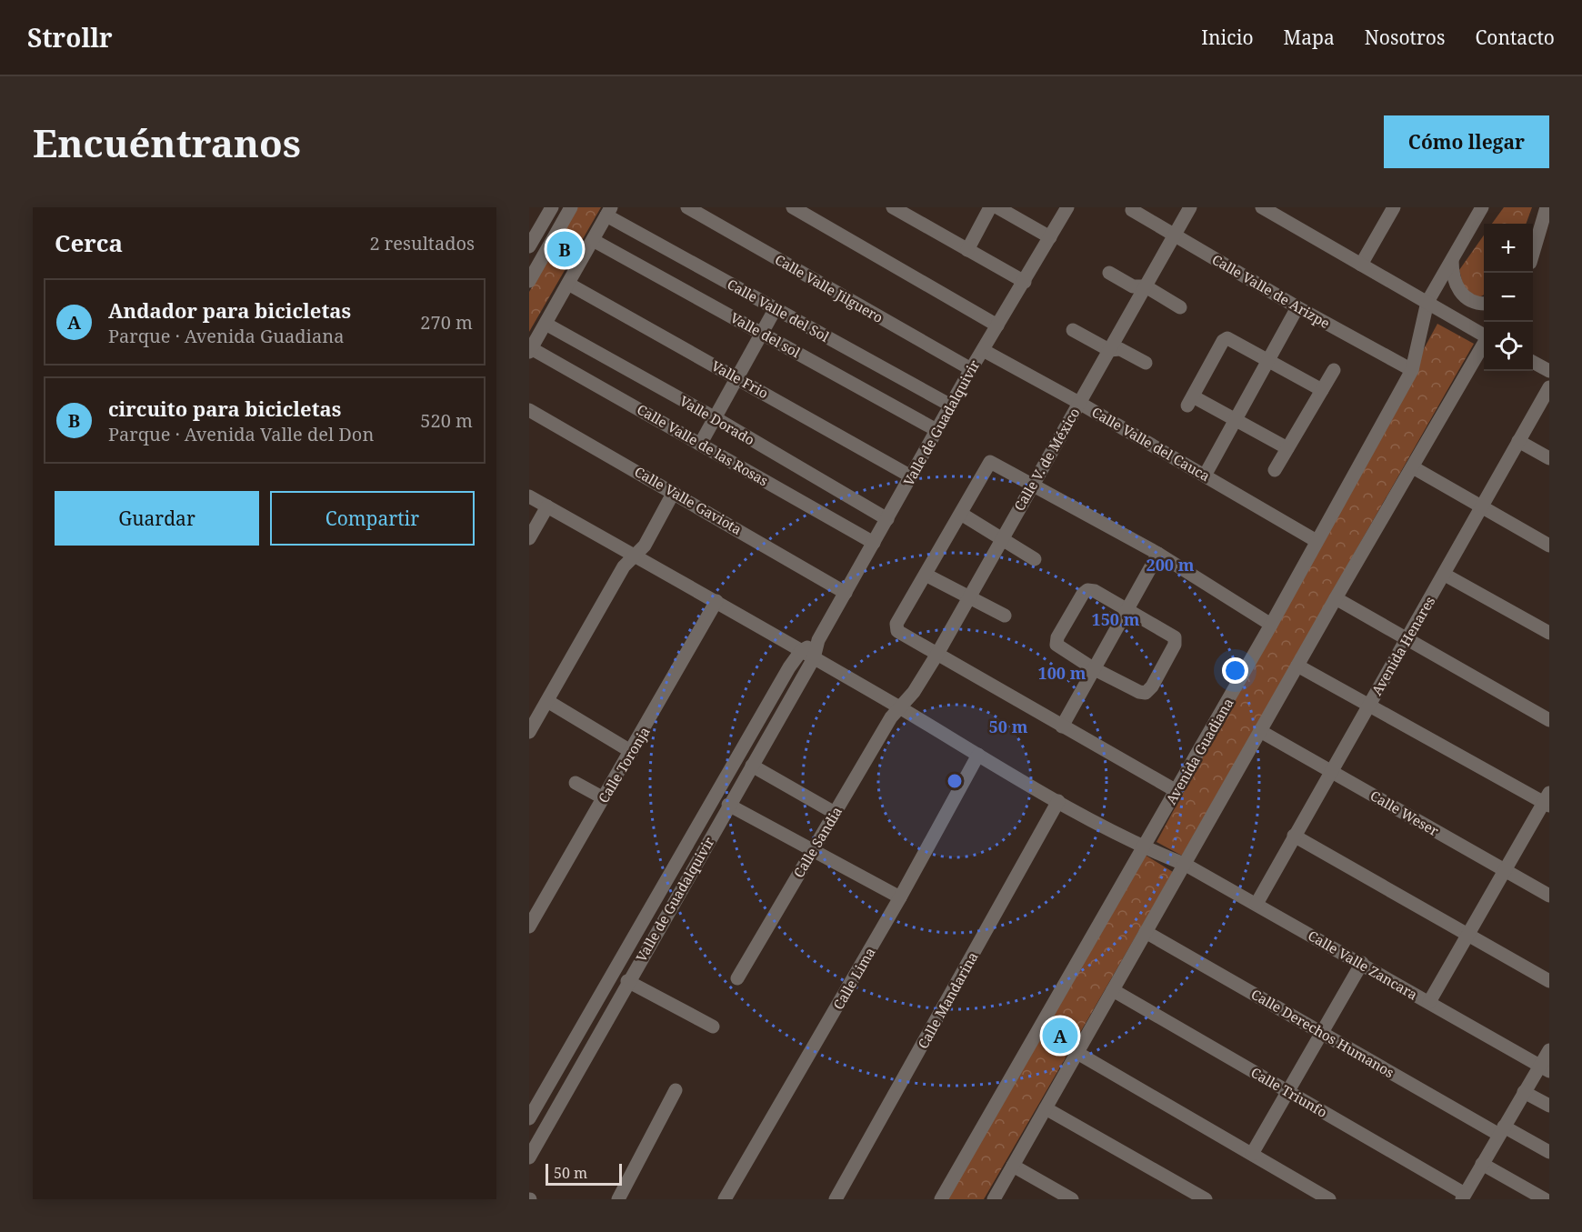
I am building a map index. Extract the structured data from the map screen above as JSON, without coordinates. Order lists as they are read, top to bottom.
{
  "streets": {
    "street": [
      "Calle Valle Jilguero",
      "Calle Valle de Arizpe",
      "Calle Valle del Sol",
      "Valle del sol",
      "Valle Frio",
      "Valle Dorado",
      "Valle de Guadalquivir",
      "Calle Valle del Cauca",
      "Calle Valle de las Rosas",
      "Calle V. de México",
      "Calle Valle Gaviota",
      "Avenida Henares",
      "Avenida Guadiana",
      "Calle Toronja",
      "Calle Weser",
      "Calle Sandia",
      "Calle Valle Zancara",
      "Calle Lima",
      "Calle Mandarina",
      "Calle Derechos Humanos",
      "Calle Triunfo"
    ]
  },
  "crossings": [
    ["Calle Valle Jilguero", "Valle de Guadalquivir"],
    ["Calle Valle de Arizpe", "Calle V. de México"],
    ["Calle Valle de Arizpe", "Avenida Guadiana"],
    ["Calle Valle del Sol", "Valle de Guadalquivir"],
    ["Valle del sol", "Valle de Guadalquivir"],
    ["Valle Frio", "Valle de Guadalquivir"],
    ["Valle Dorado", "Valle de Guadalquivir"],
    ["Valle de Guadalquivir", "Calle Valle del Cauca"],
    ["Valle de Guadalquivir", "Calle Valle de las Rosas"],
    ["Valle de Guadalquivir", "Calle Valle Gaviota"],
    ["Valle de Guadalquivir", "Calle Valle Zancara"],
    ["Calle Valle del Cauca", "Calle V. de México"],
    ["Calle Valle del Cauca", "Avenida Guadiana"],
    ["Calle V. de México", "Calle Sandia"],
    ["Calle V. de México", "Calle Valle Zancara"],
    ["Avenida Henares", "Calle Weser"],
    ["Avenida Henares", "Calle Valle Zancara"],
    ["Avenida Guadiana", "Calle Valle Zancara"],
    ["Calle Toronja", "Calle Valle Zancara"],
    ["Calle Sandia", "Calle Valle Zancara"],
    ["Calle Valle Zancara", "Calle Lima"],
    ["Calle Valle Zancara", "Calle Mandarina"]
  ],
  "scale_bar": "50 m",
  "page": {
    "header": "Strollr",
    "nav": [
      "Inicio",
      "Mapa",
      "Nosotros",
      "Contacto"
    ],
    "buttons": [
      "Cómo llegar",
      ["Guardar", "Compartir"]
    ],
    "title": "Encuéntranos",
    "heading": ["Cerca", "2 resultados"],
    "map_buttons": ["+", "−"],
    "pins": ["B", "A"],
    "list": [
      {
        "mark": "A",
        "name": "Andador para bicicletas",
        "note": "Parque · Avenida Guadiana",
        "value": "270 m"
      },
      {
        "mark": "B",
        "name": "circuito para bicicletas",
        "note": "Parque · Avenida Valle del Don",
        "value": "520 m"
      }
    ],
    "scale": "50 m"
  },
  "rings": [
    "200 m",
    "150 m",
    "100 m",
    "50 m"
  ]
}
